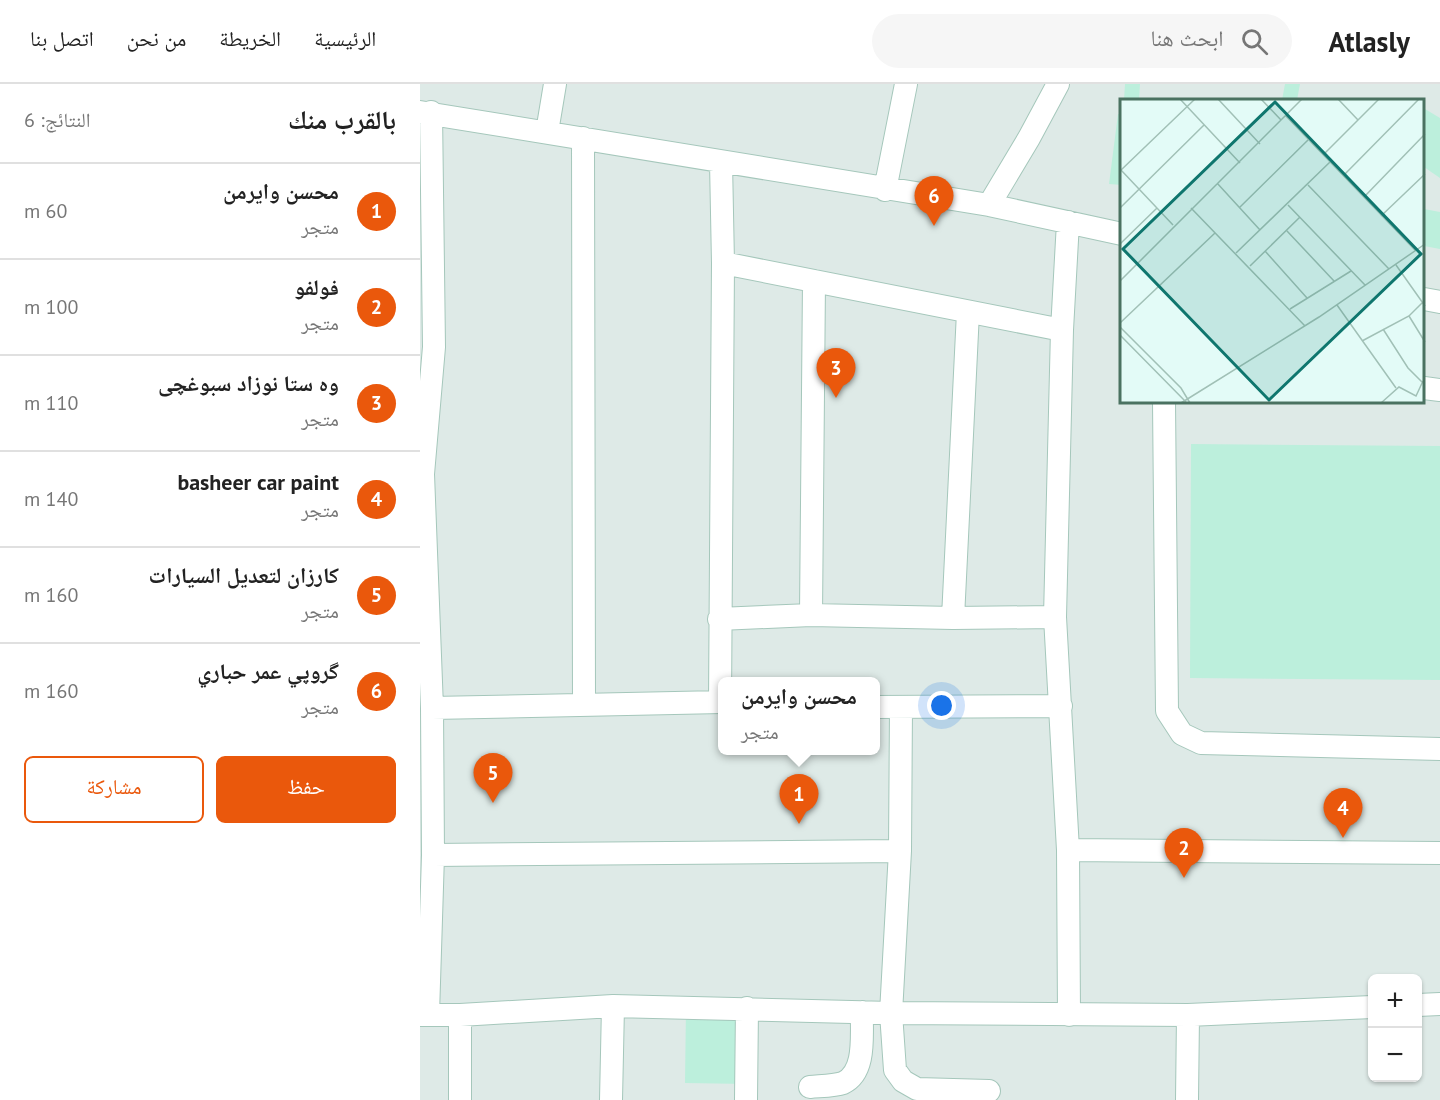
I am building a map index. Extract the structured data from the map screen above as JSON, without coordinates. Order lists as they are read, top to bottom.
{
  "page": {
    "header": "Atlasly",
    "search": "ابحث هنا",
    "nav": [
      "الرئيسية",
      "الخريطة",
      "من نحن",
      "اتصل بنا"
    ],
    "heading": ["بالقرب منك", "النتائج: 6"],
    "list": [
      {
        "mark": "1",
        "name": "محسن وایرمن",
        "note": "متجر",
        "value": "60 m"
      },
      {
        "mark": "2",
        "name": "فولفو",
        "note": "متجر",
        "value": "100 m"
      },
      {
        "mark": "3",
        "name": "وه ستا نوزاد سبوغچى",
        "note": "متجر",
        "value": "110 m"
      },
      {
        "mark": "4",
        "name": "basheer car paint",
        "note": "متجر",
        "value": "140 m"
      },
      {
        "mark": "5",
        "name": "كارزان لتعديل السيارات",
        "note": "متجر",
        "value": "160 m"
      },
      {
        "mark": "6",
        "name": "گروپي عمر حباري",
        "note": "متجر",
        "value": "160 m"
      }
    ],
    "pins": [
      "6",
      "3",
      "5",
      "1",
      "4",
      "2"
    ],
    "popup": ["محسن وایرمن", "متجر"],
    "buttons": ["حفظ", "مشاركة"],
    "map_buttons": ["+", "−"]
  }
}
